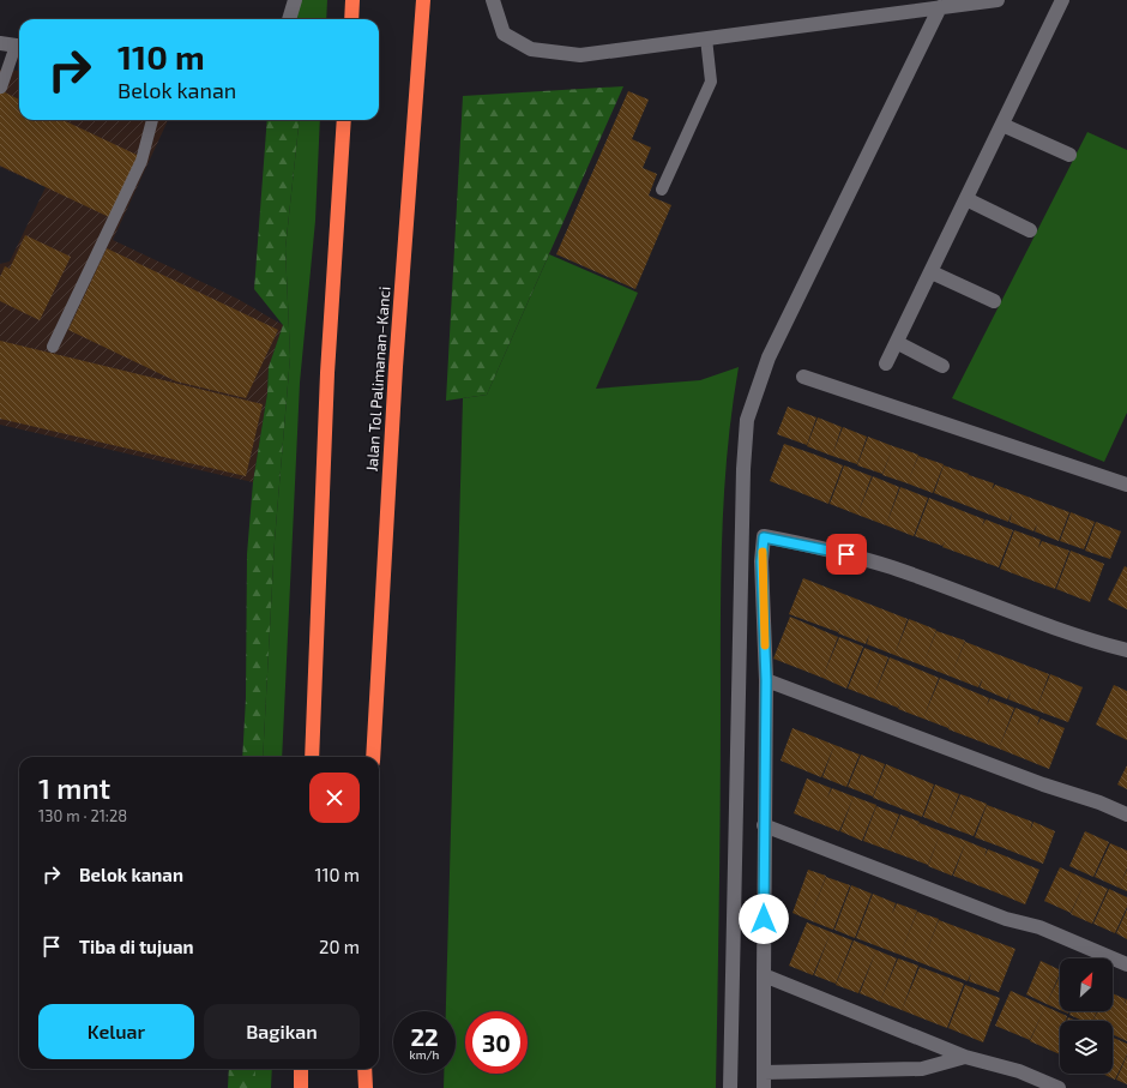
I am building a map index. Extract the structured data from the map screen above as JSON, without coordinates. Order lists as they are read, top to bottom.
{
  "streets": {
    "highway": ["Jalan Tol Palimanan–Kanci"]
  },
  "north": "top right",
  "page": {
    "turn": ["110 m", "Belok kanan"],
    "heading": ["1 mnt", "130 m · 21:28"],
    "list": [
      {
        "name": "Belok kanan",
        "value": "110 m"
      },
      {
        "name": "Tiba di tujuan",
        "value": "20 m"
      }
    ],
    "buttons": ["Keluar", "Bagikan"],
    "speed": "22 km/h",
    "limit": "30"
  }
}
